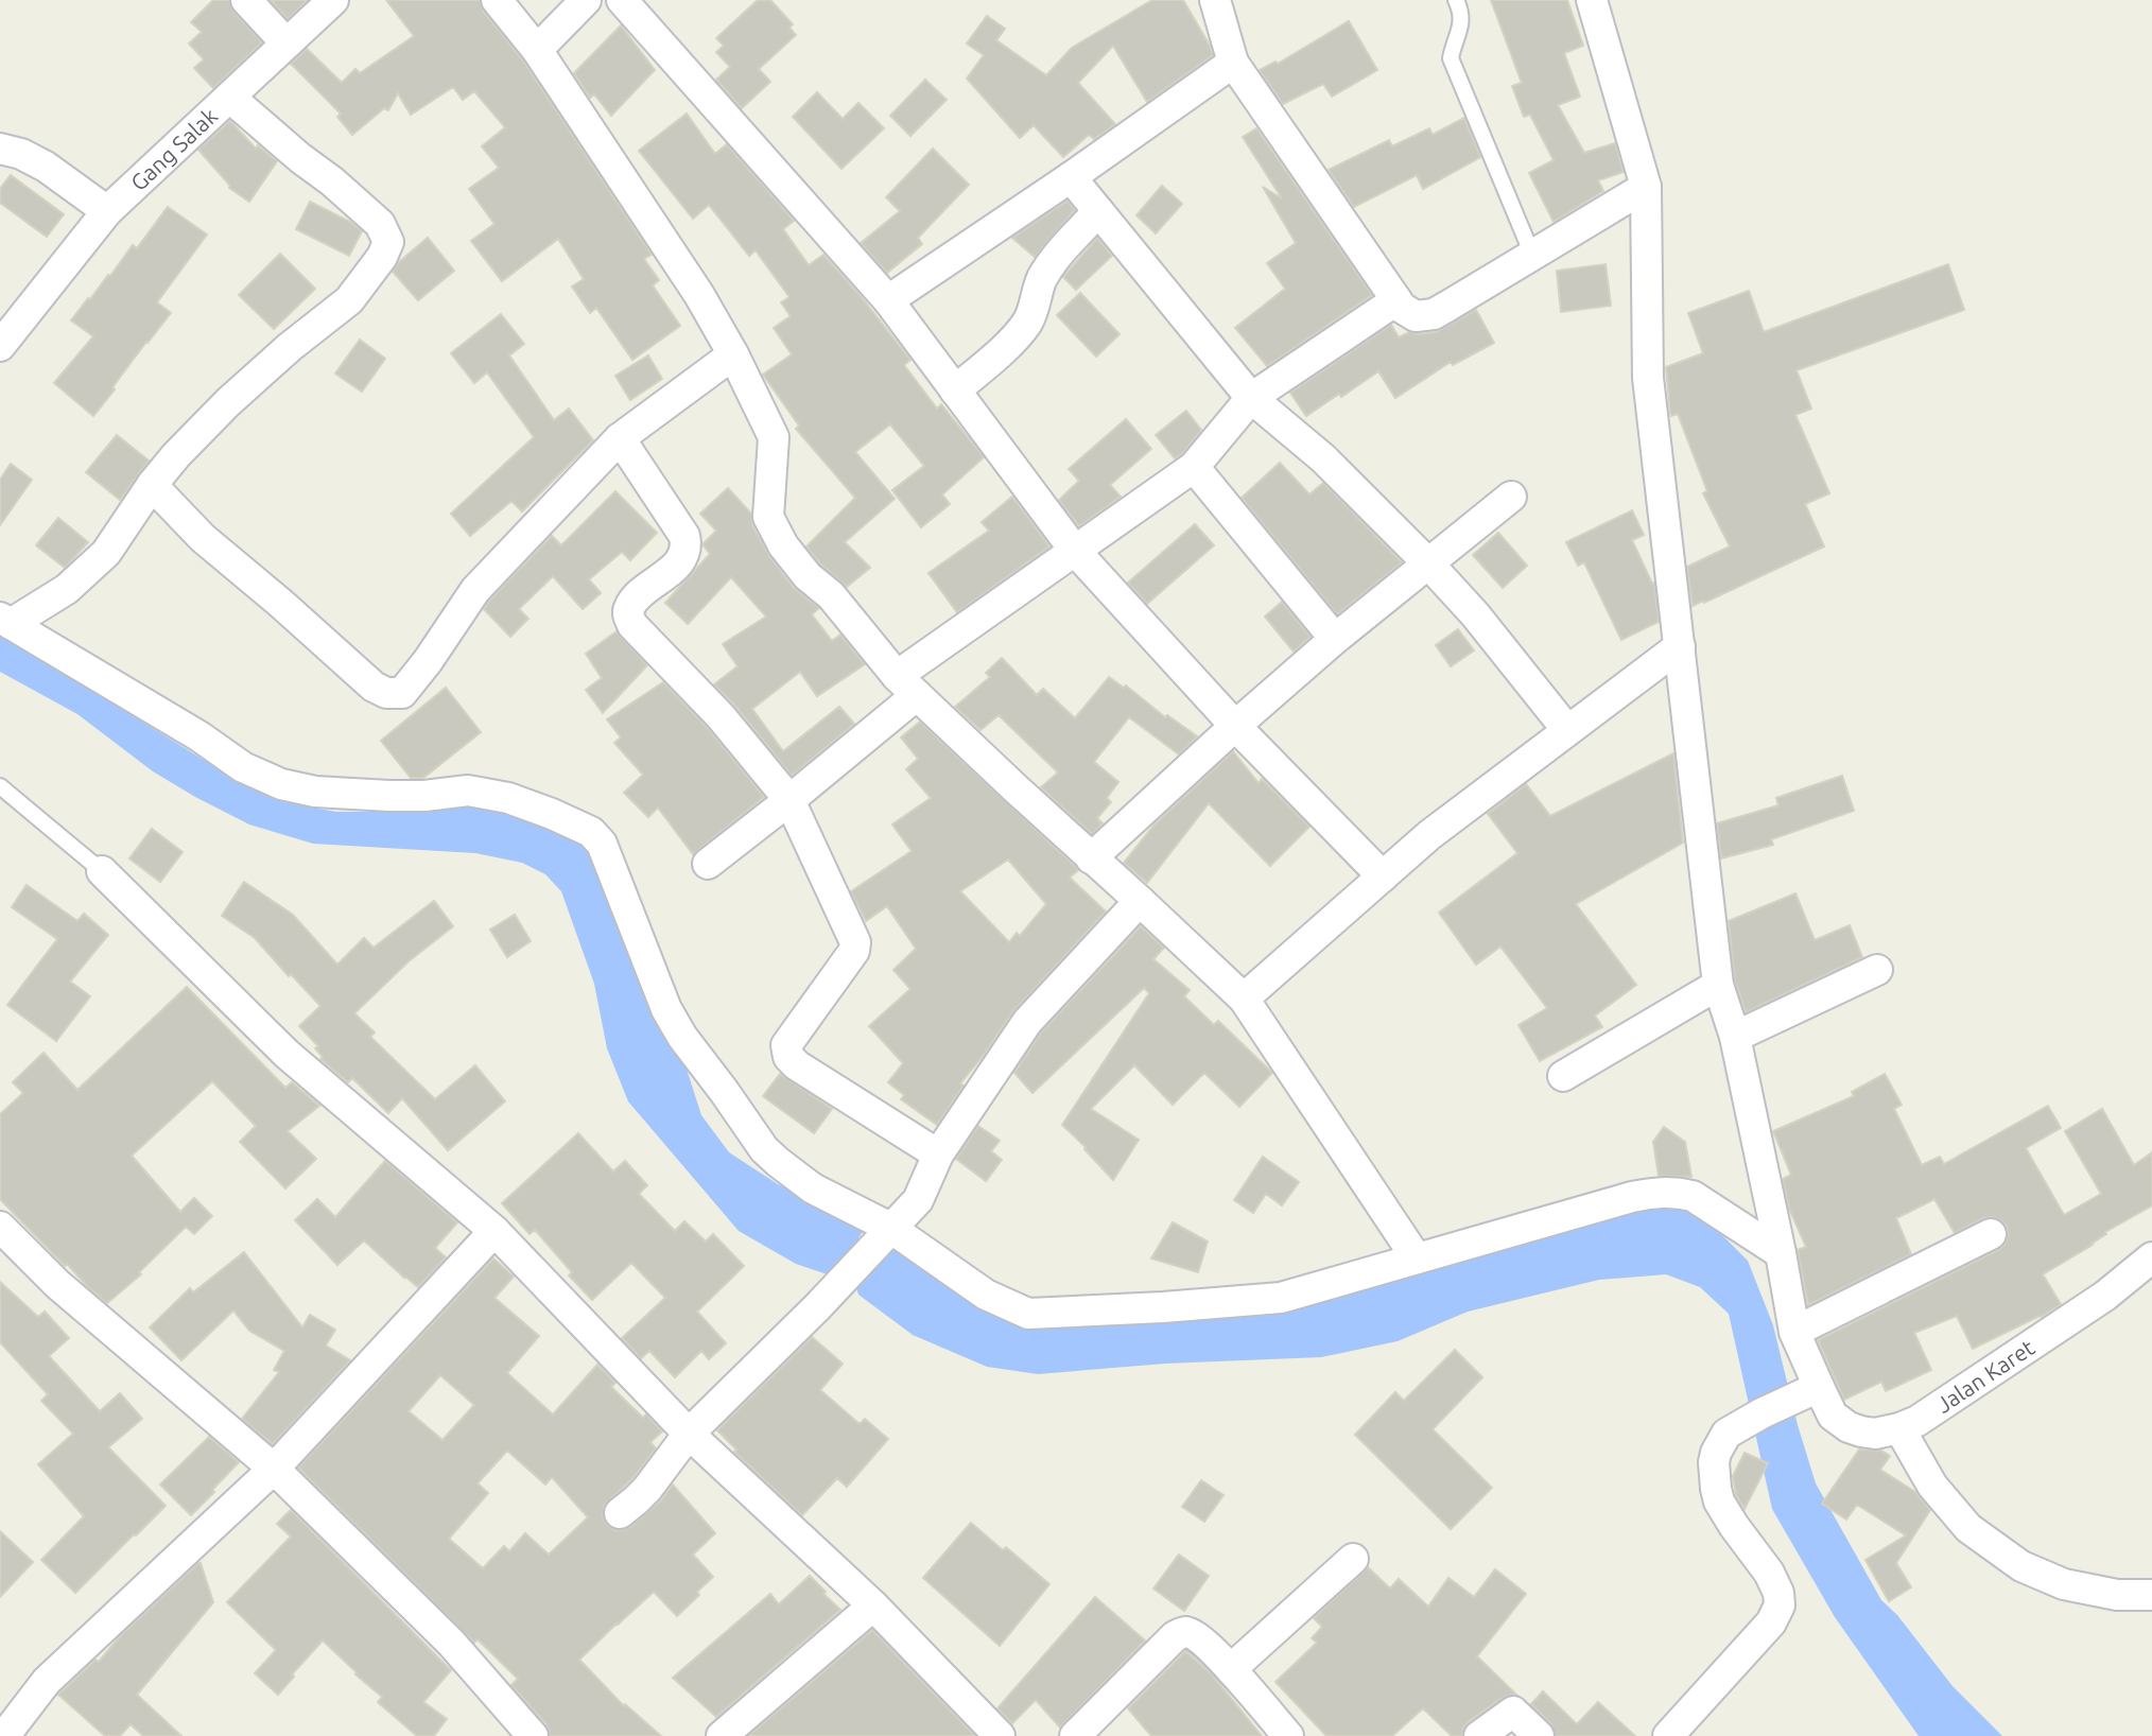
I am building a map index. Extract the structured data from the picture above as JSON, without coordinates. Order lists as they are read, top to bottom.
{
  "streets": {
    "street": ["Gang Salak", "Jalan Karet"]
  }
}
